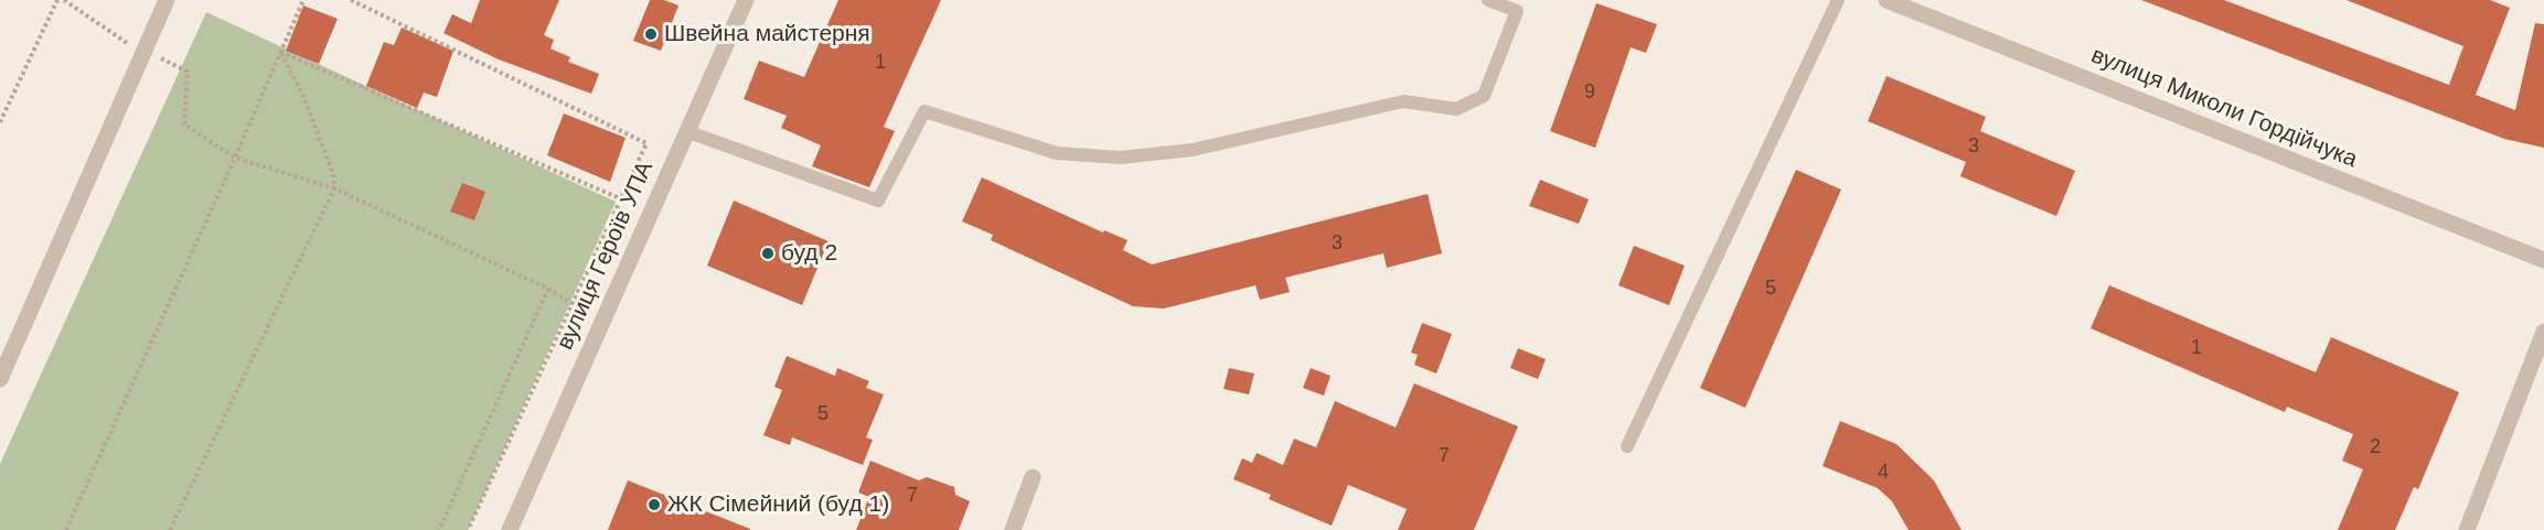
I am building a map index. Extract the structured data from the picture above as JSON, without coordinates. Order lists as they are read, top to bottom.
{
  "streets": {
    "street": ["вулиця Миколи Гордійчука", "вулиця Героїв УПА"]
  },
  "places": ["Швейна майстерня", "буд 2", "ЖК Сімейний (буд 1)"],
  "house_numbers": [
    "1",
    "9",
    "3",
    "3",
    "5",
    "1",
    "5",
    "2",
    "7",
    "4",
    "7"
  ]
}
